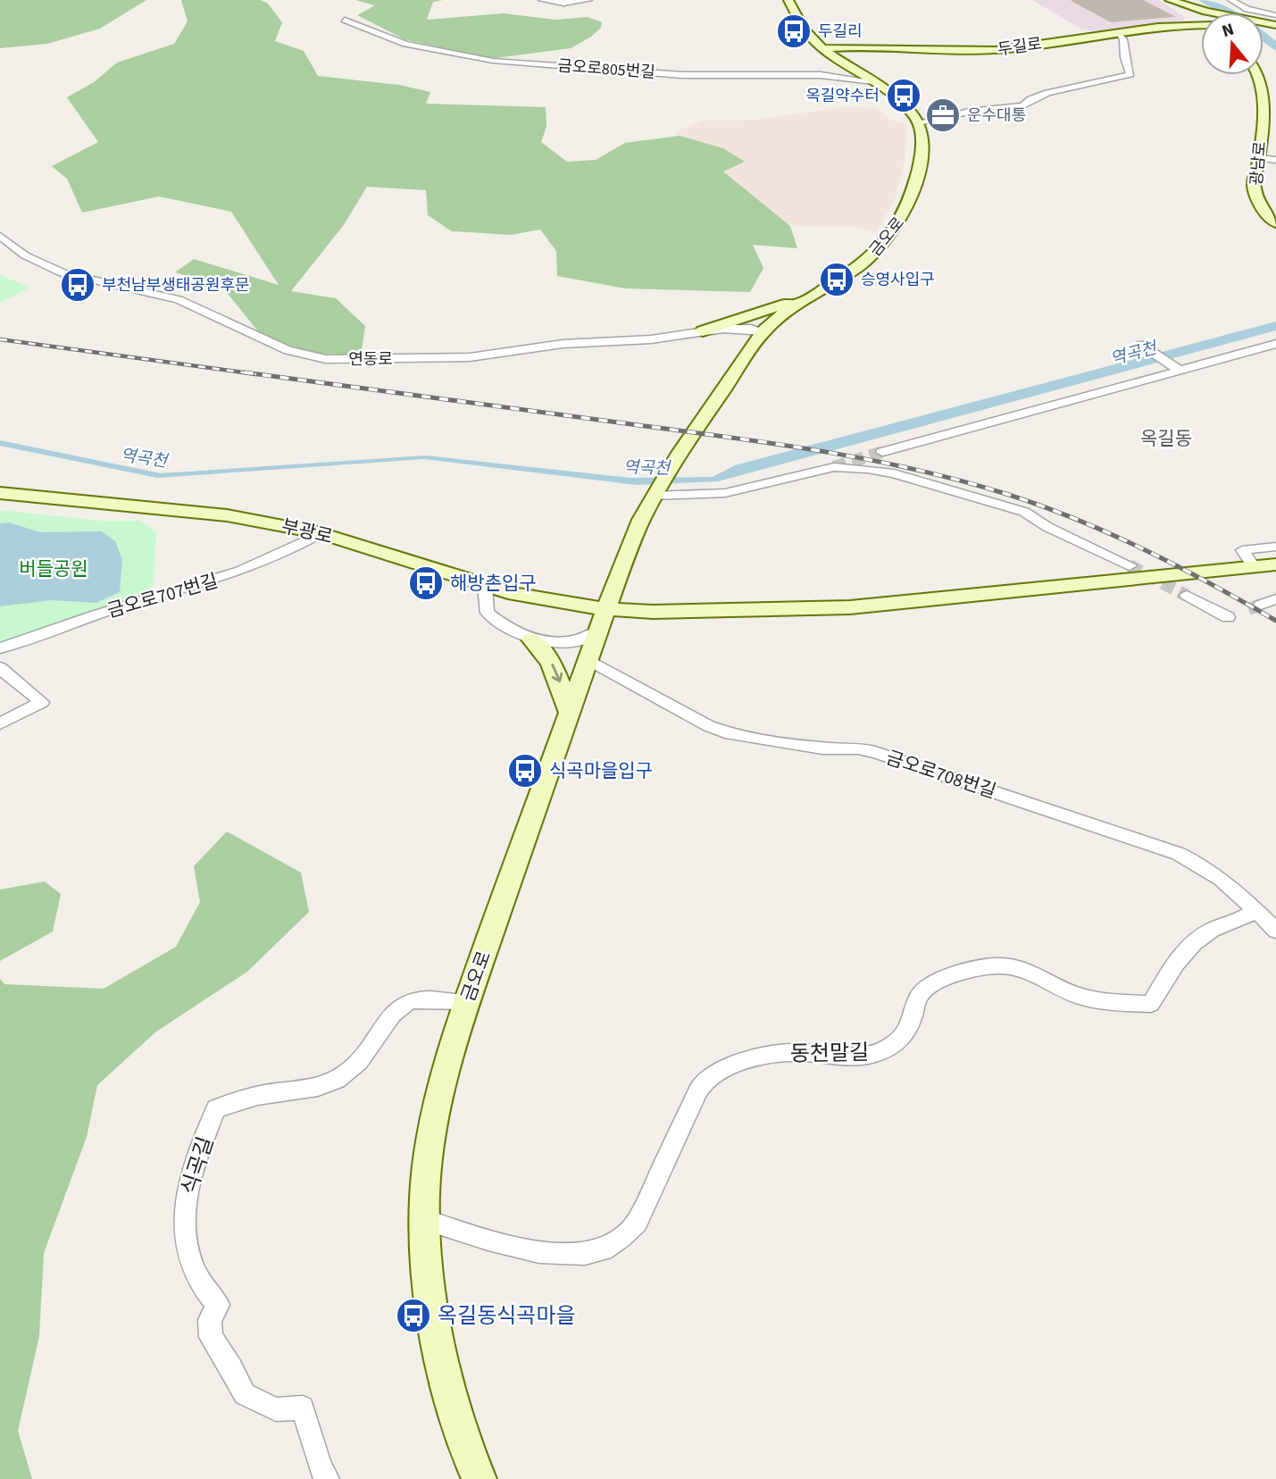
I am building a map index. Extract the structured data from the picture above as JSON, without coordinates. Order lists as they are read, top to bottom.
{
  "streets": {
    "main road": [
      "두길로",
      "광남로",
      "금오로",
      "부광로"
    ],
    "street": [
      "금오로805번길",
      "연동로",
      "금오로707번길",
      "금오로708번길",
      "동천말길",
      "식곡길"
    ]
  },
  "crossings": [
    ["금오로", "연동로"],
    ["금오로", "부광로"],
    ["금오로", "금오로708번길"],
    ["금오로", "동천말길"],
    ["금오로", "식곡길"],
    ["부광로", "금오로707번길"],
    ["금오로708번길", "동천말길"]
  ],
  "districts": ["옥길동"],
  "water": ["역곡천"],
  "parks": ["버들공원"],
  "places": {
    "bus stop": [
      "두길리",
      "옥길약수터",
      "승영사입구",
      "부천남부생태공원후문",
      "해방촌입구",
      "식곡마을입구",
      "옥길동식곡마을"
    ],
    "office": ["운수대통"]
  },
  "north": "top"
}
